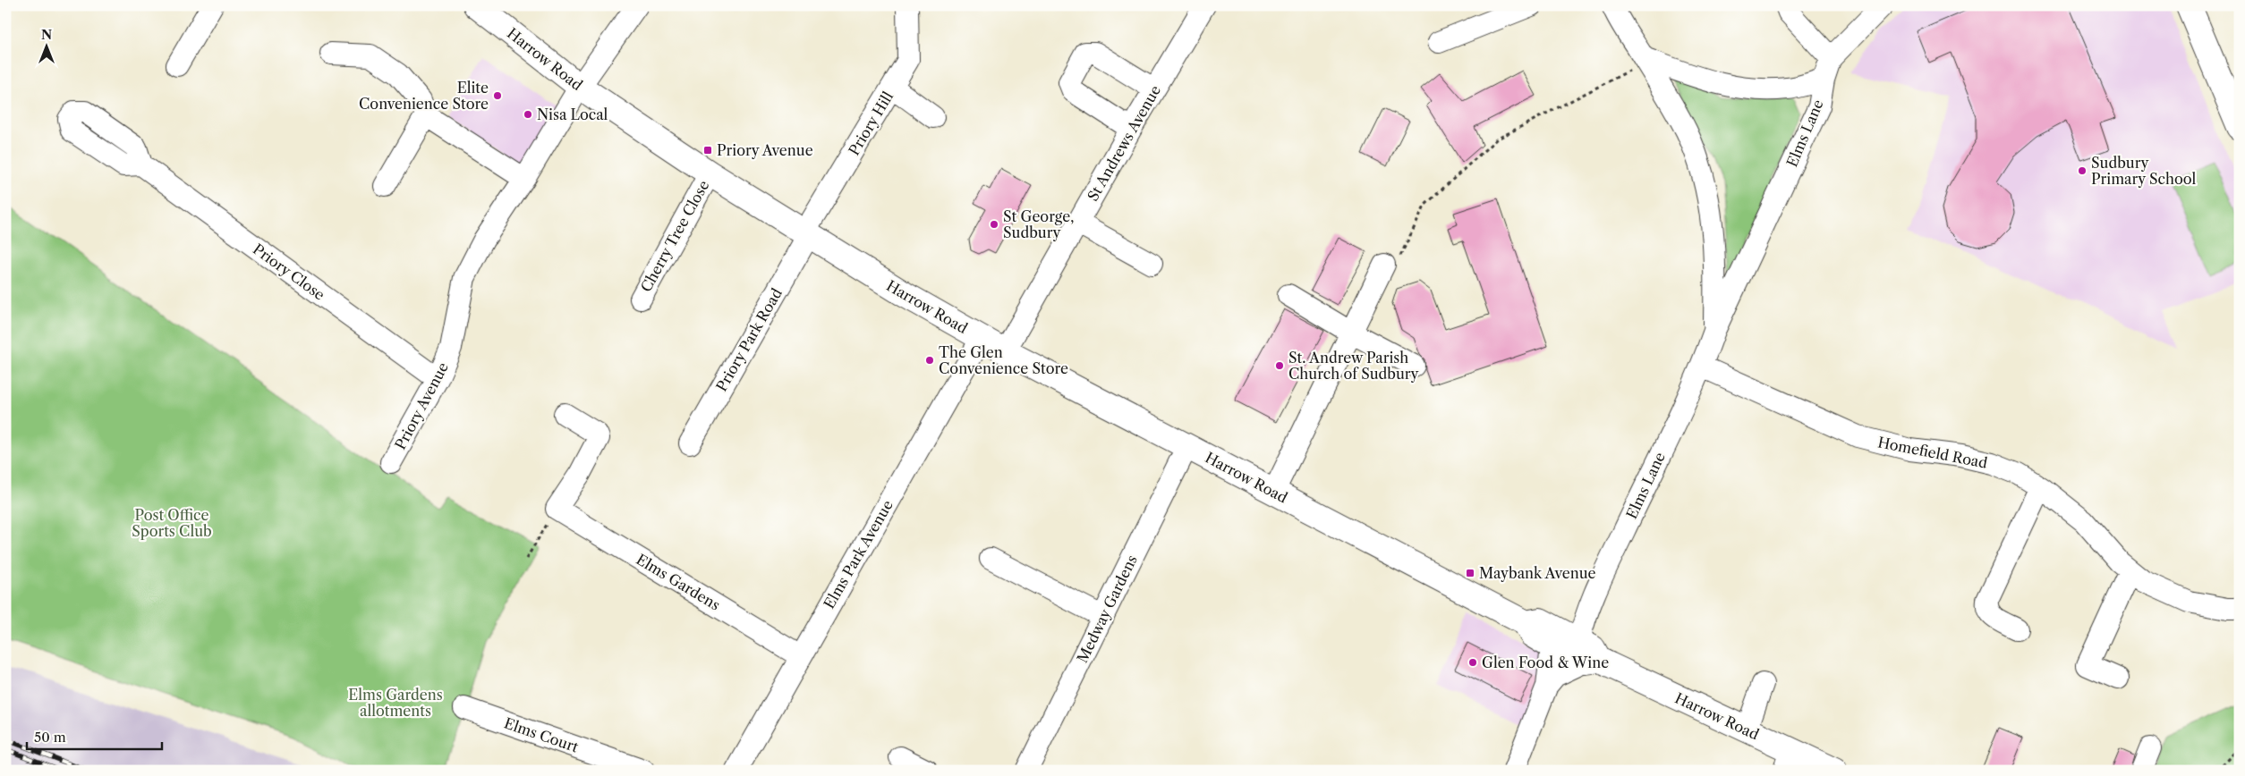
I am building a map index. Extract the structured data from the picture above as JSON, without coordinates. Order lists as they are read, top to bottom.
{
  "streets": {
    "main road": ["Harrow Road"],
    "street": [
      "Priory Hill",
      "Elms Lane",
      "St Andrews Avenue",
      "Cherry Tree Close",
      "Priory Close",
      "Priory Park Road",
      "Priory Avenue",
      "Homefield Road",
      "Elms Park Avenue",
      "Elms Gardens",
      "Medway Gardens",
      "Elms Court"
    ]
  },
  "crossings": [
    ["Harrow Road", "Priory Hill"],
    ["Harrow Road", "Elms Lane"],
    ["Harrow Road", "St Andrews Avenue"],
    ["Harrow Road", "Cherry Tree Close"],
    ["Harrow Road", "Priory Park Road"],
    ["Harrow Road", "Priory Avenue"],
    ["Harrow Road", "Elms Park Avenue"],
    ["Harrow Road", "Medway Gardens"],
    ["Priory Hill", "Priory Park Road"],
    ["Elms Lane", "Homefield Road"],
    ["Priory Close", "Priory Avenue"],
    ["Elms Park Avenue", "Elms Gardens"]
  ],
  "parks": ["Post Office Sports Club", "Elms Gardens allotments"],
  "places": {
    "other": [
      "Elite Convenience Store",
      "Nisa Local",
      "Sudbury Primary School",
      "St George, Sudbury",
      "The Glen Convenience Store",
      "St. Andrew Parish Church of Sudbury",
      "Glen Food & Wine"
    ],
    "transit": ["Priory Avenue", "Maybank Avenue"]
  },
  "scale_bar": "50 m",
  "north": "top"
}
